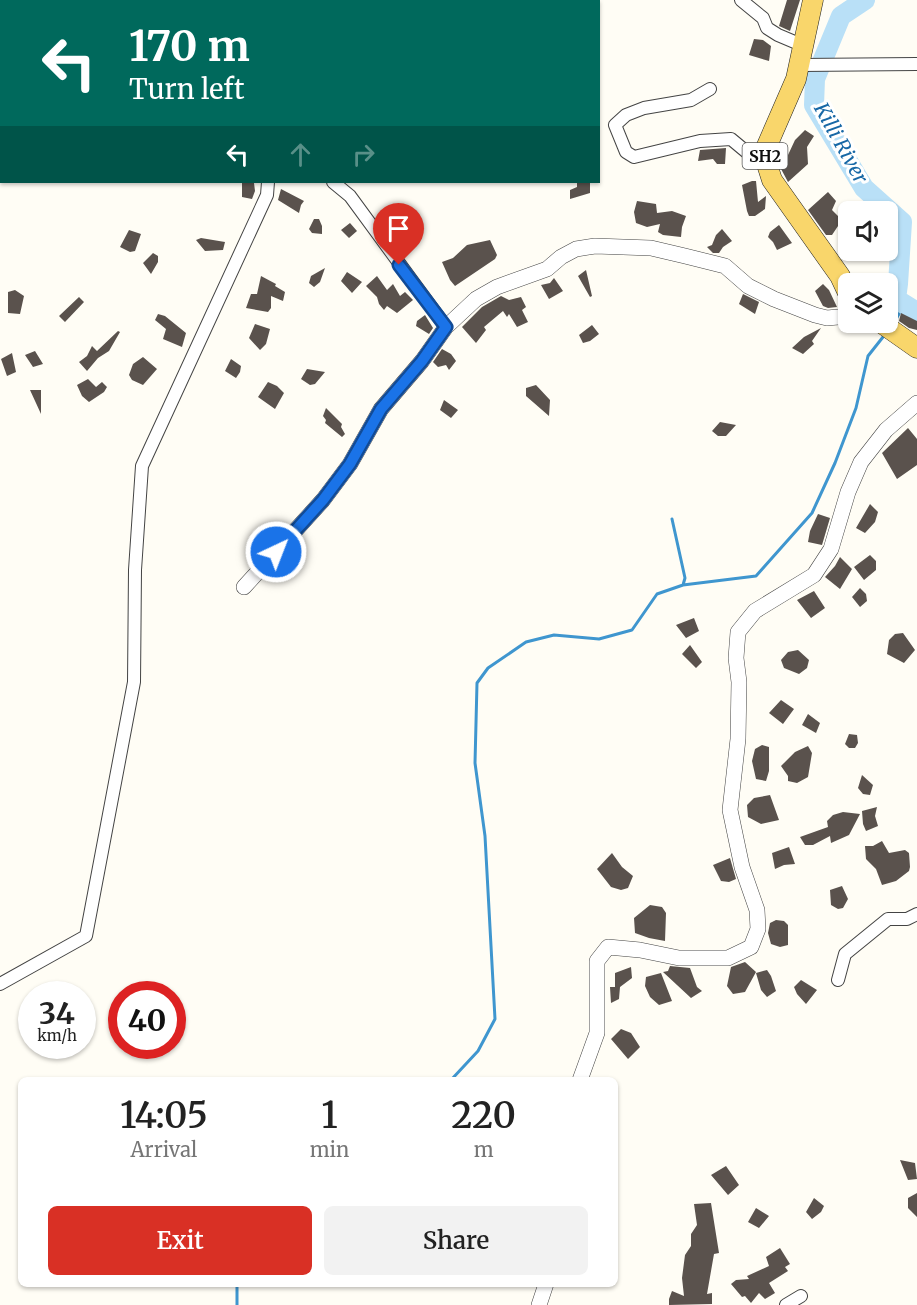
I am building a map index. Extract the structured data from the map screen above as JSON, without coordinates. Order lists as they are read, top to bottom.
{
  "streets": {
    "main road": ["SH2"]
  },
  "water": ["Killi River"],
  "page": {
    "turn": ["170 m", "Turn left"],
    "speed": "34 km/h",
    "limit": "40",
    "eta": [
      "14:05",
      "Arrival",
      "1",
      "min",
      "220",
      "m"
    ],
    "buttons": ["Exit", "Share"]
  }
}
